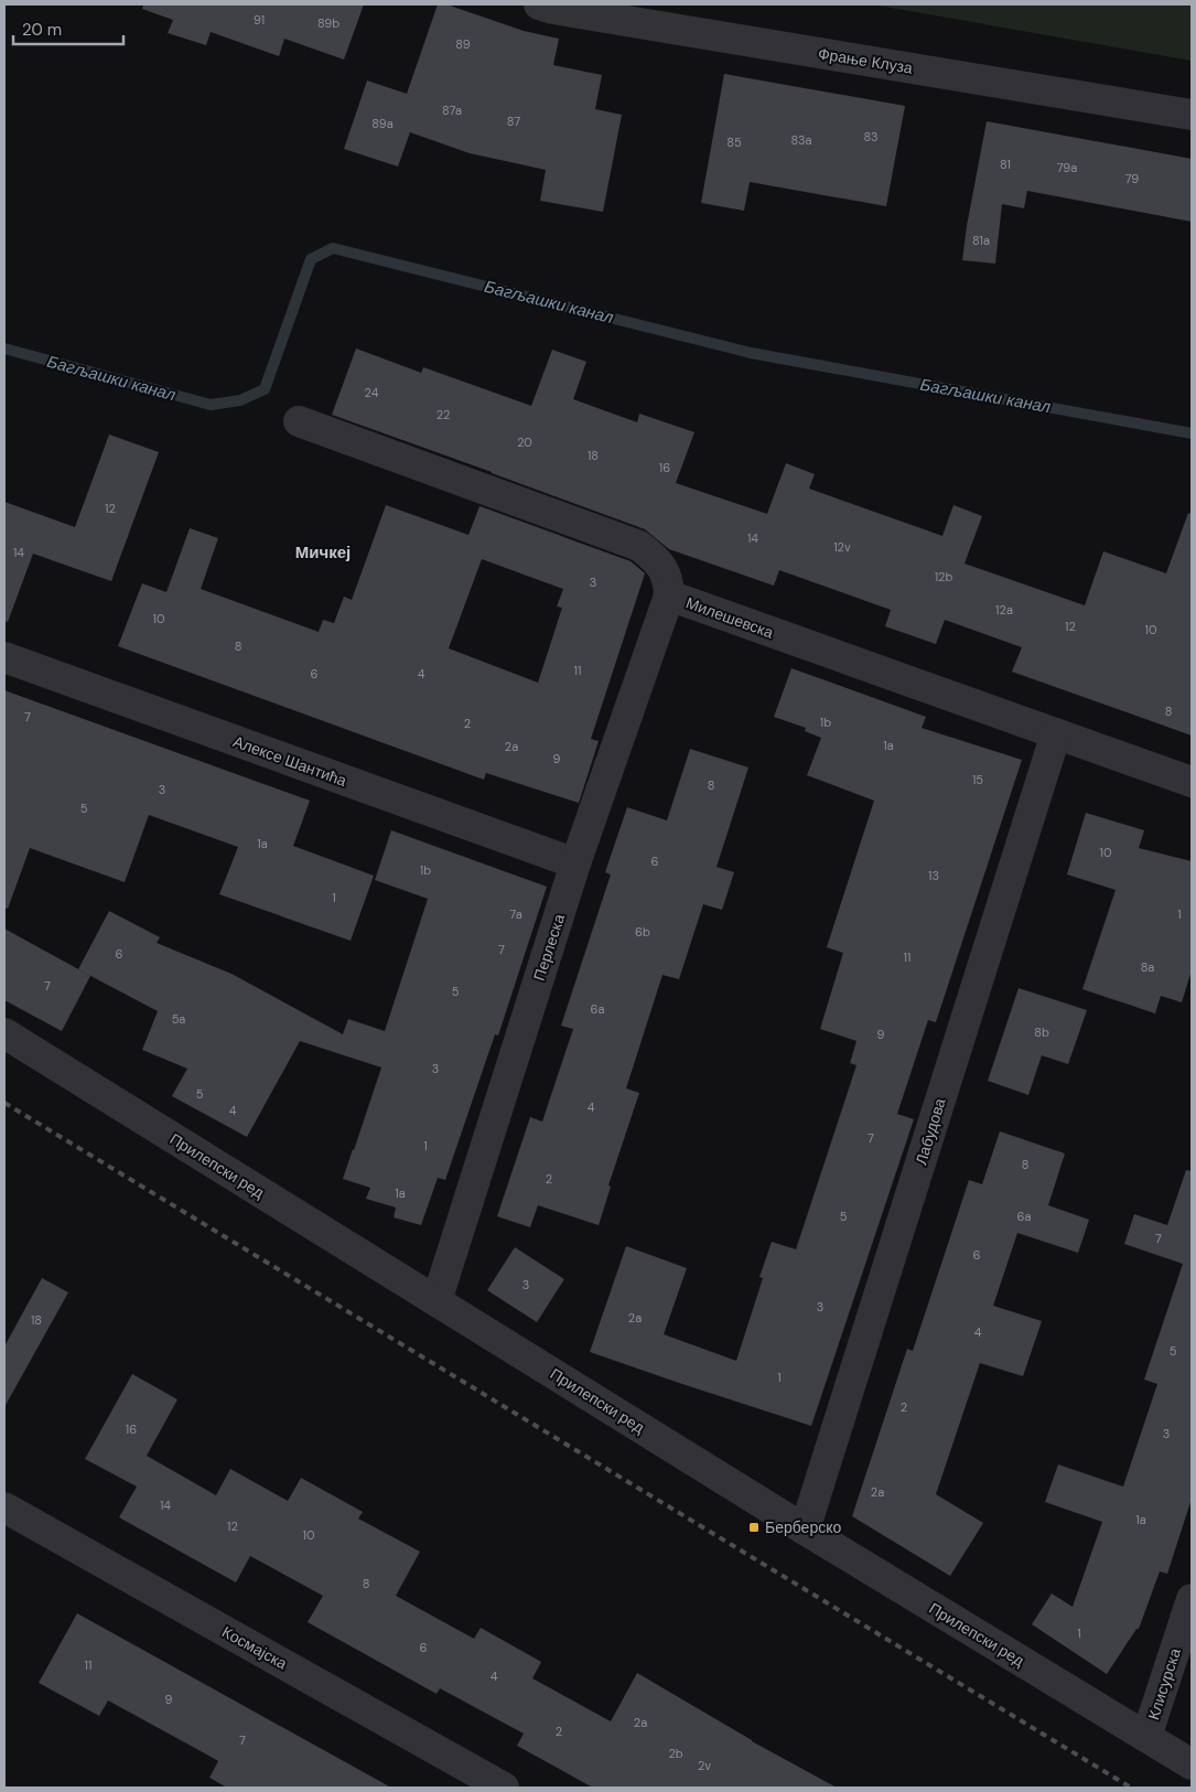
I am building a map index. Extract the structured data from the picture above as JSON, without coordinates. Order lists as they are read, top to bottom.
{
  "streets": {
    "street": [
      "Фрање Клуза",
      "Милешевска",
      "Алексе Шантића",
      "Перлеска",
      "Лабудова",
      "Прилепски ред",
      "Космајска",
      "Клисурска"
    ]
  },
  "crossings": [
    ["Милешевска", "Перлеска"],
    ["Милешевска", "Лабудова"],
    ["Алексе Шантића", "Перлеска"],
    ["Перлеска", "Прилепски ред"],
    ["Лабудова", "Прилепски ред"],
    ["Прилепски ред", "Клисурска"]
  ],
  "districts": ["Мичкеј"],
  "water": ["Багљашки канал"],
  "places": {
    "transit": ["Берберско"]
  },
  "house_numbers": [
    "91",
    "89b",
    "89",
    "87a",
    "87",
    "89a",
    "83",
    "83a",
    "85",
    "81",
    "79a",
    "79",
    "81a",
    "24",
    "22",
    "20",
    "18",
    "16",
    "12",
    "14",
    "12v",
    "14",
    "12b",
    "3",
    "12a",
    "10",
    "12",
    "10",
    "8",
    "11",
    "6",
    "4",
    "8",
    "7",
    "1b",
    "2",
    "1a",
    "2a",
    "9",
    "15",
    "8",
    "3",
    "5",
    "1a",
    "10",
    "6",
    "1b",
    "13",
    "1",
    "7a",
    "1",
    "6b",
    "7",
    "6",
    "11",
    "8a",
    "7",
    "5",
    "6a",
    "5a",
    "8b",
    "9",
    "3",
    "5",
    "4",
    "4",
    "7",
    "1",
    "8",
    "2",
    "1a",
    "5",
    "6a",
    "7",
    "6",
    "3",
    "3",
    "2a",
    "18",
    "4",
    "5",
    "1",
    "2",
    "16",
    "3",
    "2a",
    "14",
    "1a",
    "12",
    "10",
    "8",
    "1",
    "6",
    "11",
    "4",
    "9",
    "2a",
    "2",
    "7",
    "2b",
    "2v"
  ],
  "scale_bar": "20 m"
}
